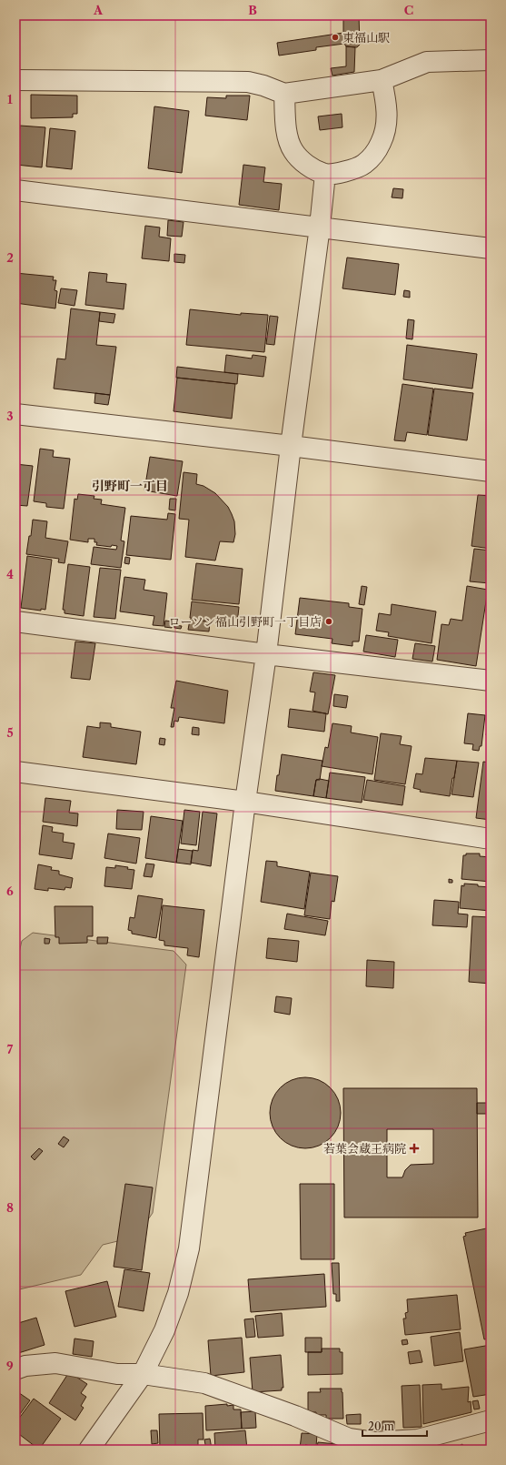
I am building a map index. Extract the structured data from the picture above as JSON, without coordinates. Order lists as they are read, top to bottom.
{
  "districts": ["引野町一丁目"],
  "places": {
    "other": ["東福山駅", "ローソン福山引野町一丁目店"],
    "health": ["若葉会蔵王病院"]
  },
  "scale_bar": "20 m",
  "grid": {
    "columns": ["A", "B", "C"],
    "rows": [
      "1",
      "2",
      "3",
      "4",
      "5",
      "6",
      "7",
      "8",
      "9"
    ]
  }
}
